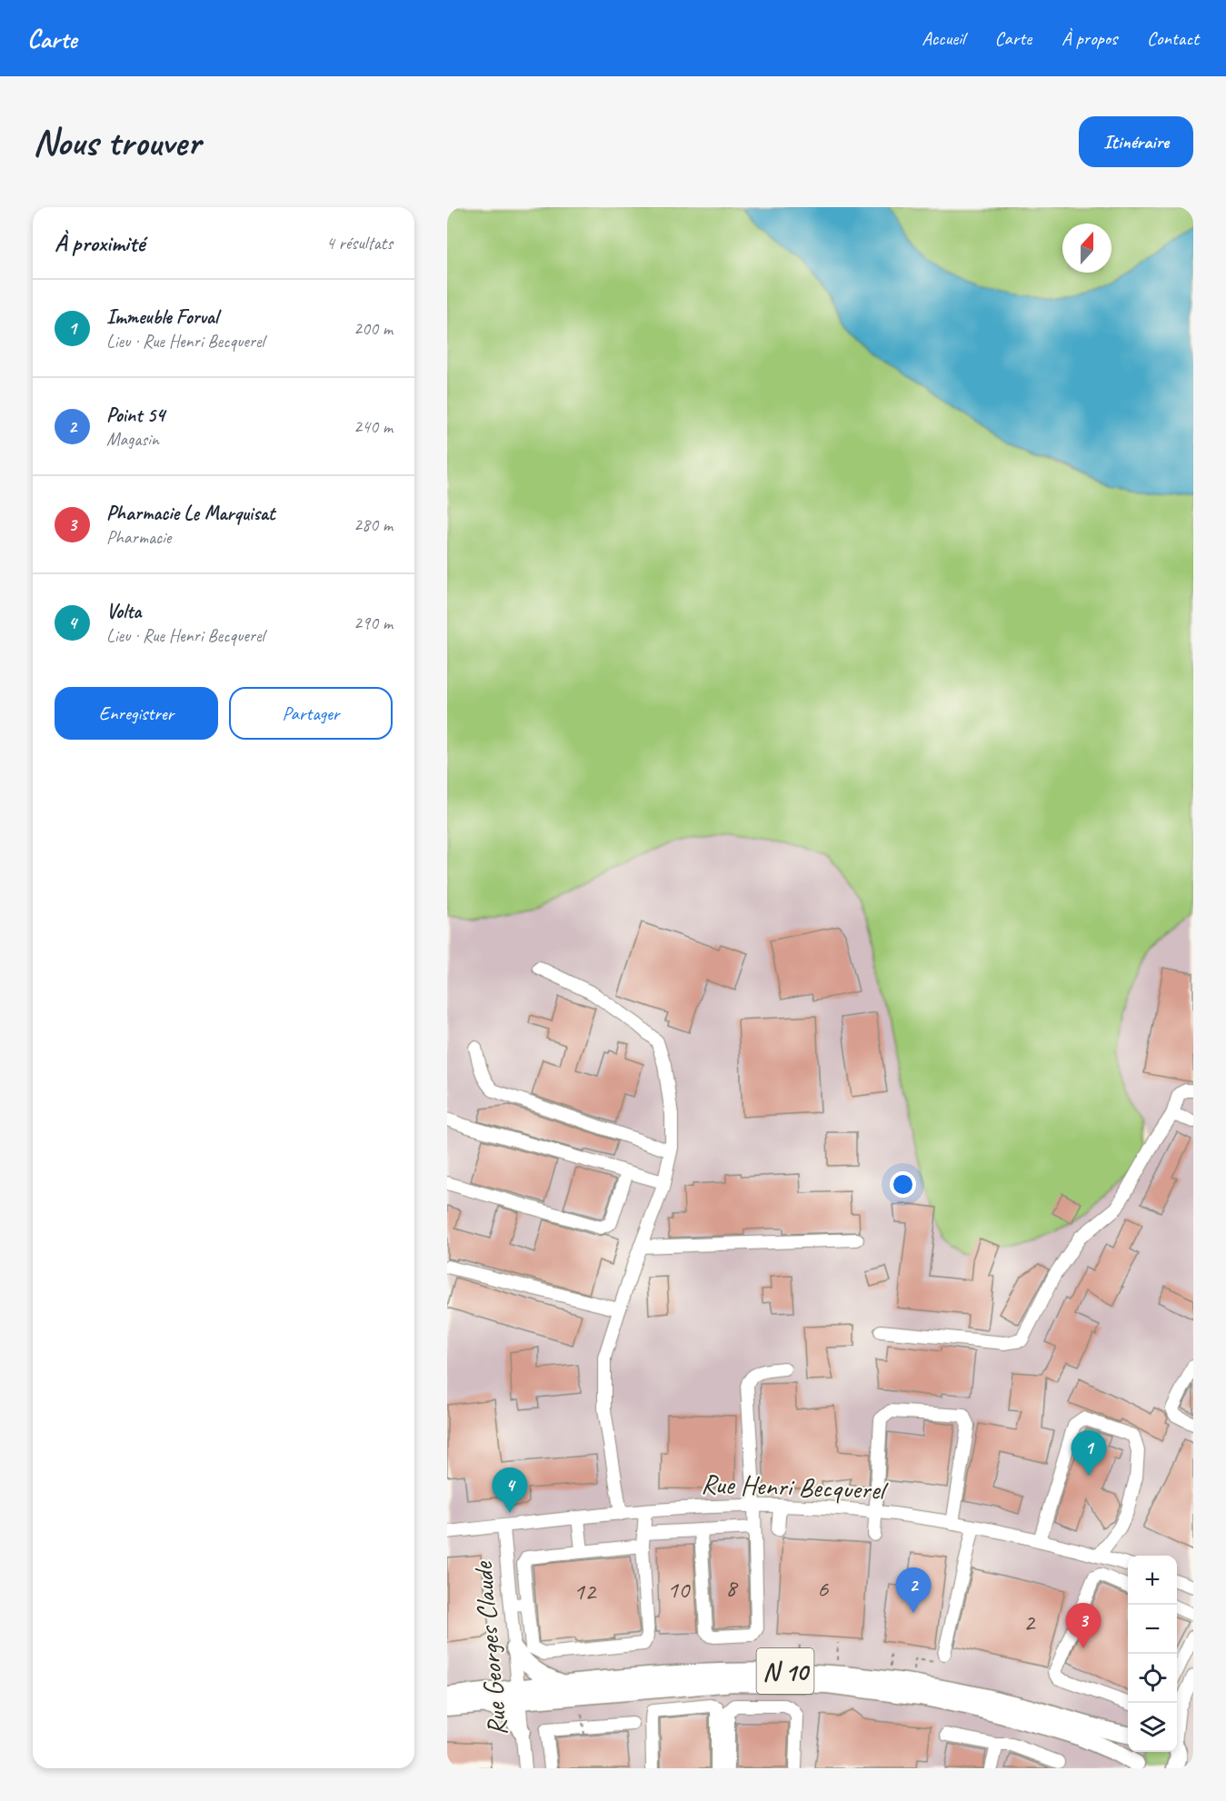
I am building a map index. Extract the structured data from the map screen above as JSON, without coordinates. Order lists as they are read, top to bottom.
{
  "streets": {
    "main road": ["N 10"],
    "street": ["Rue Henri Becquerel", "Rue Georges Claude"]
  },
  "crossings": [
    ["Rue Henri Becquerel", "Rue Georges Claude"],
    ["Rue Georges Claude", "N 10"]
  ],
  "house_numbers": [
    "8",
    "6",
    "10",
    "12",
    "2"
  ],
  "north": "top",
  "page": {
    "header": "Carte",
    "nav": [
      "Accueil",
      "Carte",
      "À propos",
      "Contact"
    ],
    "buttons": [
      "Itinéraire",
      ["Enregistrer", "Partager"]
    ],
    "title": "Nous trouver",
    "heading": ["À proximité", "4 résultats"],
    "list": [
      {
        "mark": "1",
        "name": "Immeuble Forval",
        "note": "Lieu · Rue Henri Becquerel",
        "value": "200 m"
      },
      {
        "mark": "2",
        "name": "Point 54",
        "note": "Magasin",
        "value": "240 m"
      },
      {
        "mark": "3",
        "name": "Pharmacie Le Marquisat",
        "note": "Pharmacie",
        "value": "280 m"
      },
      {
        "mark": "4",
        "name": "Volta",
        "note": "Lieu · Rue Henri Becquerel",
        "value": "290 m"
      }
    ],
    "pins": [
      "1",
      "4",
      "2",
      "3"
    ],
    "map_buttons": ["+", "−"]
  }
}
